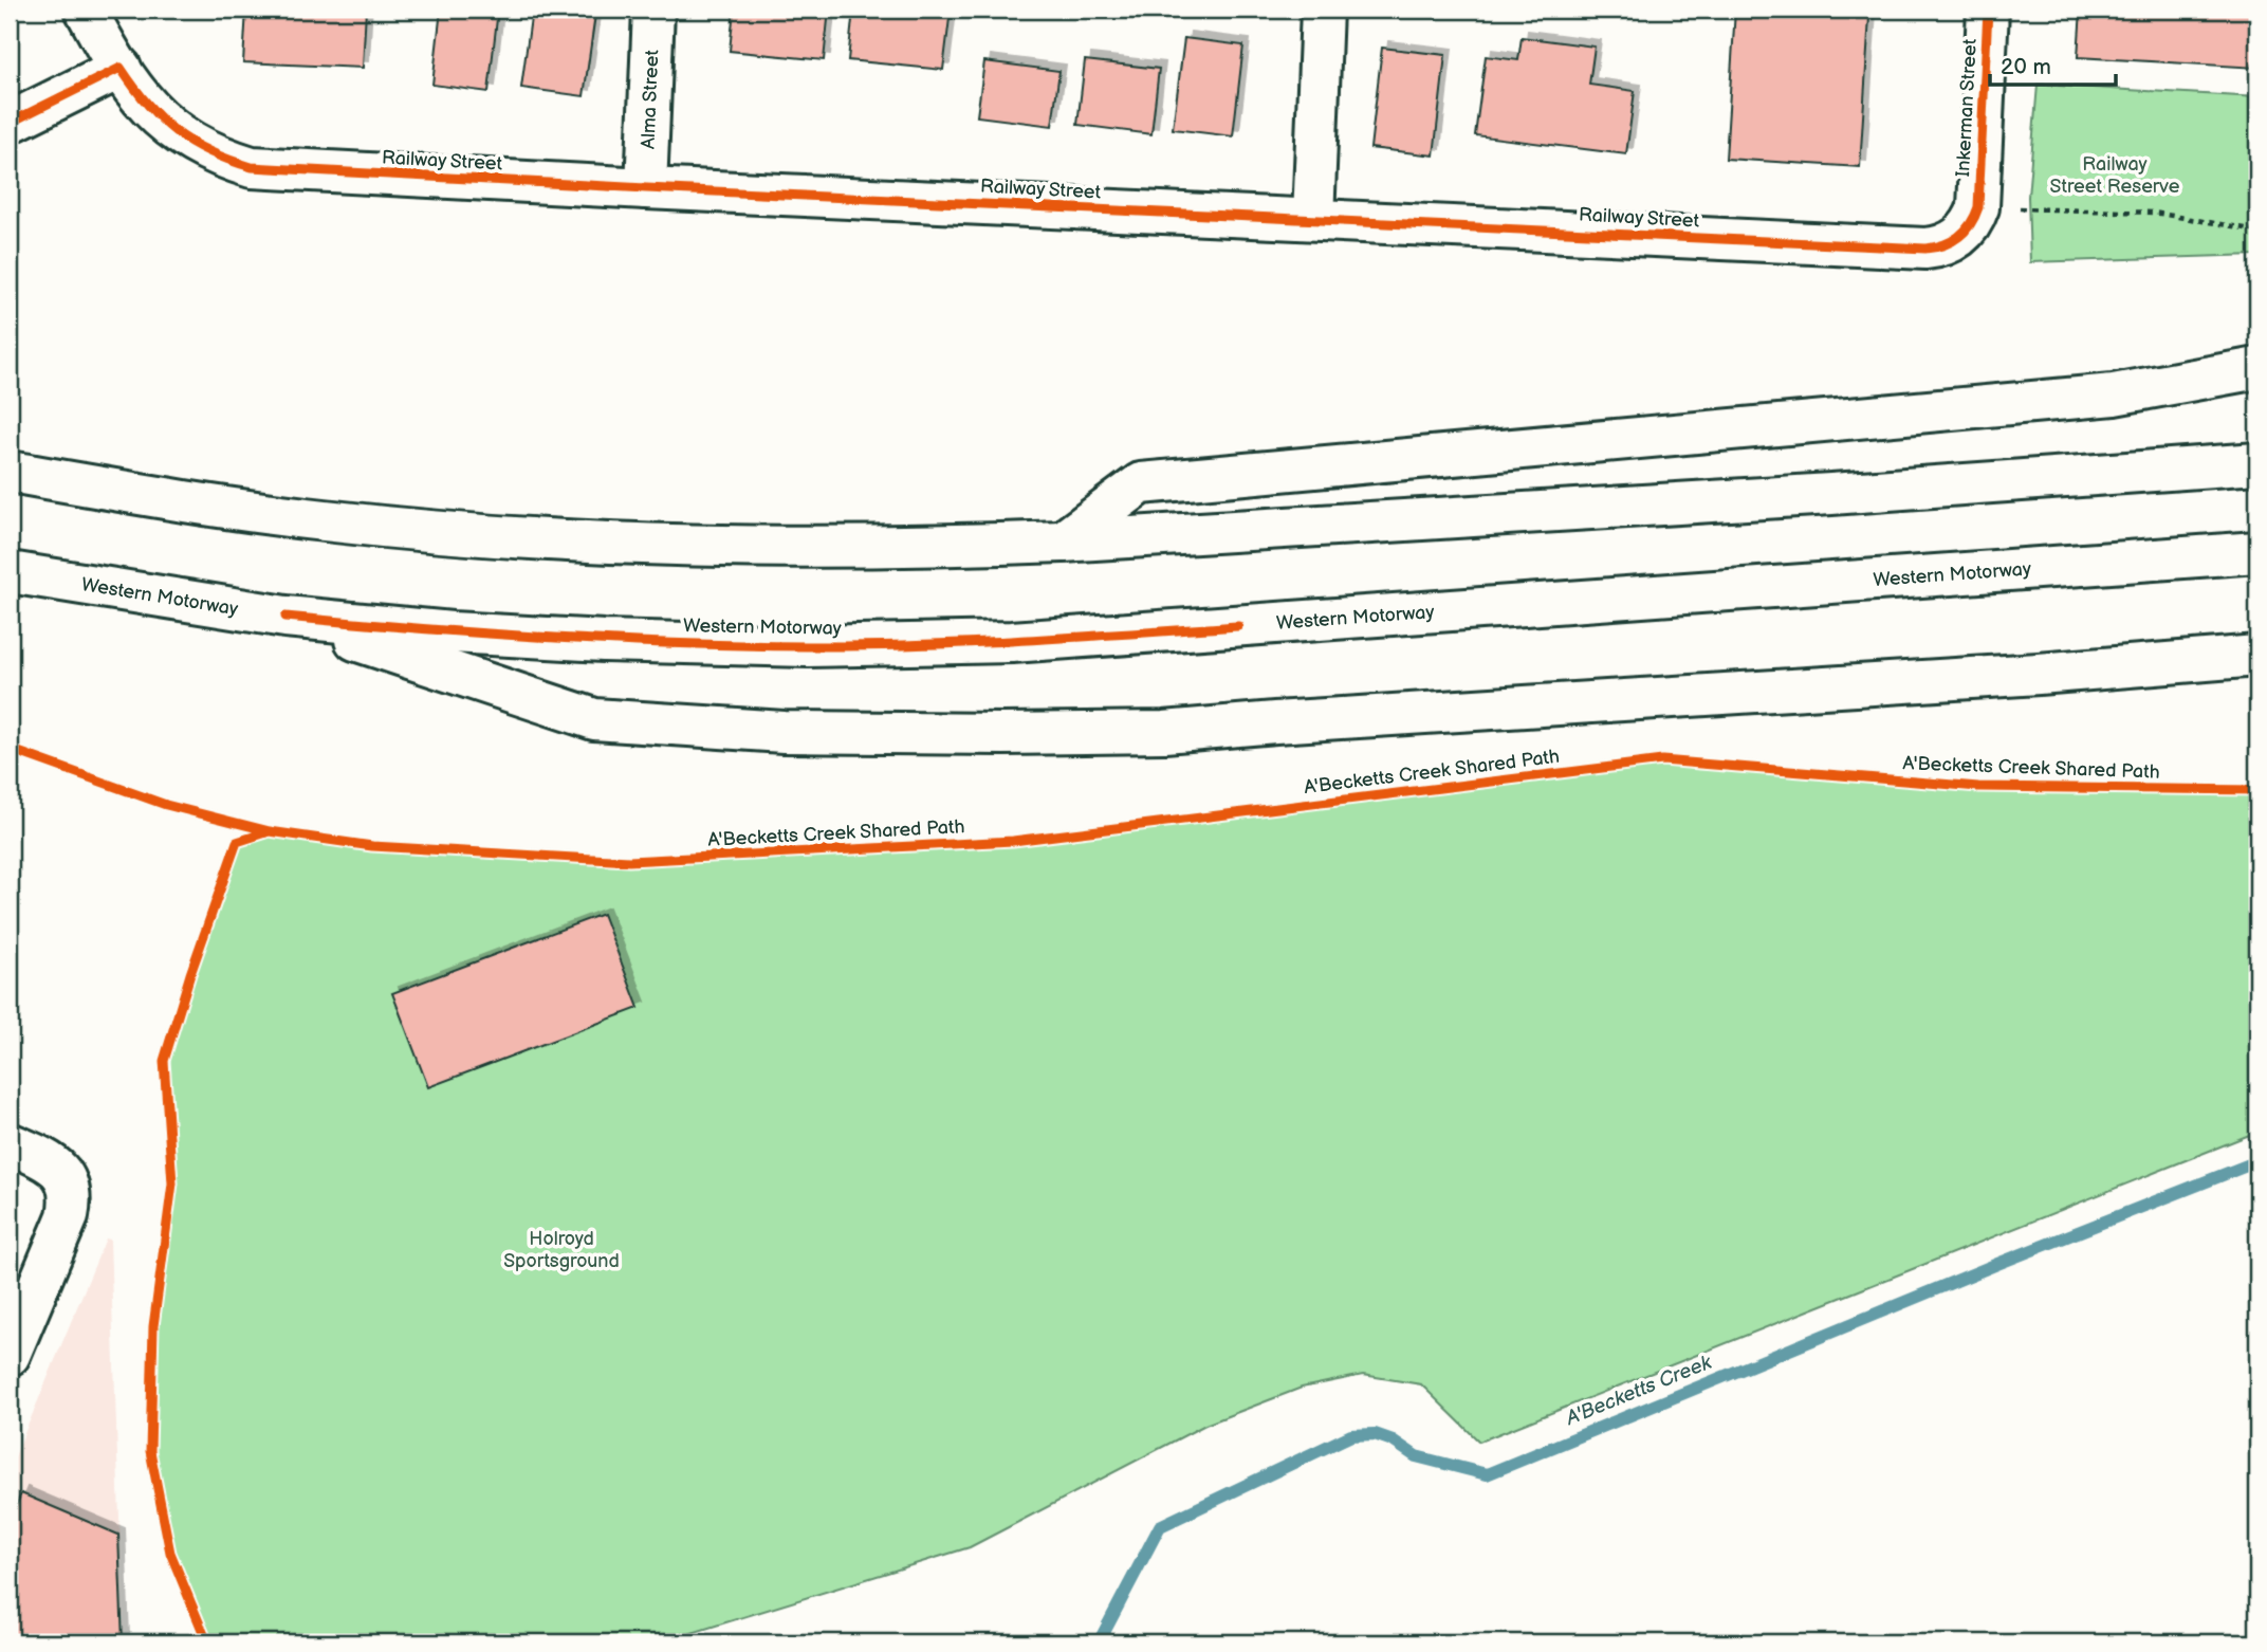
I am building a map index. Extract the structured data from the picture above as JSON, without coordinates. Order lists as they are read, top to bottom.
{
  "streets": {
    "main road": [
      "Alma Street",
      "Inkerman Street",
      "Railway Street",
      "Western Motorway"
    ],
    "cycle path": ["A'Becketts Creek Shared Path"]
  },
  "crossings": [
    ["Alma Street", "Railway Street"],
    ["Inkerman Street", "Railway Street"]
  ],
  "water": ["A'Becketts Creek"],
  "parks": ["Railway Street Reserve", "Holroyd Sportsground"],
  "scale_bar": "20 m"
}
